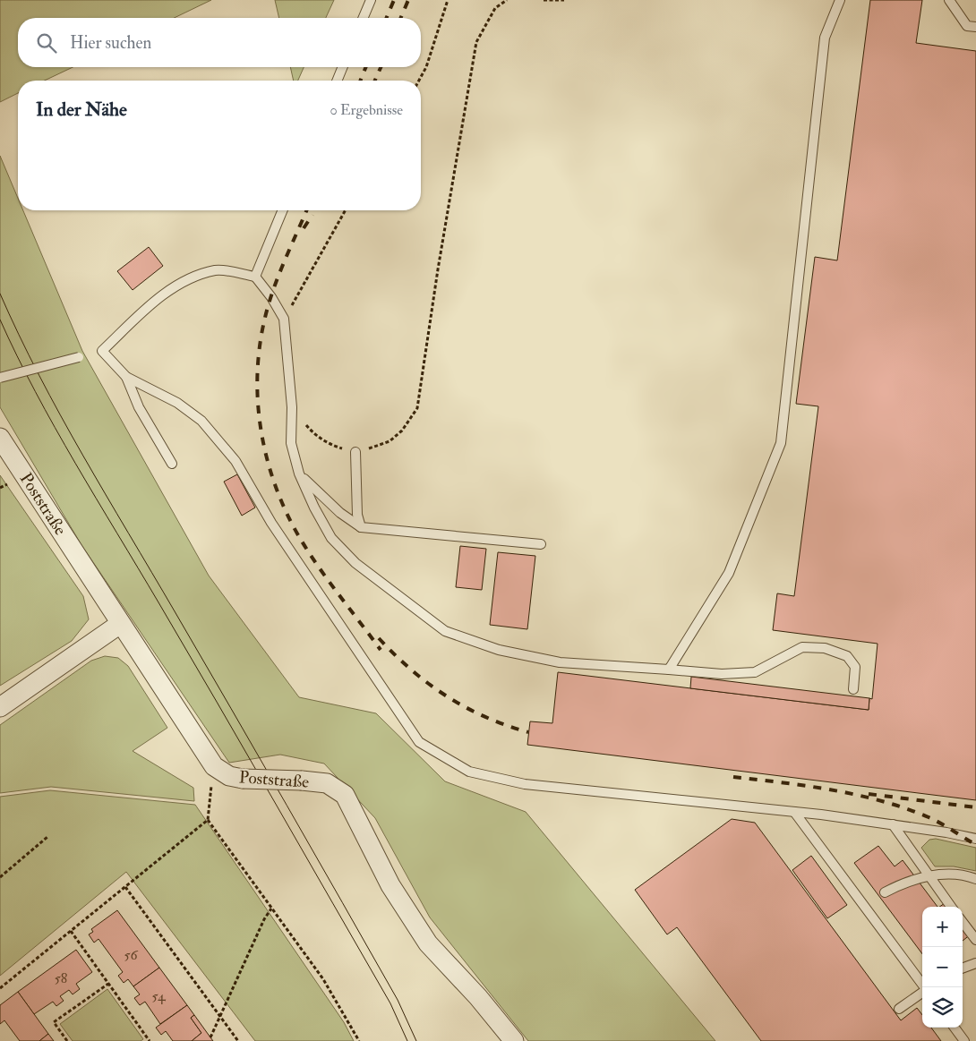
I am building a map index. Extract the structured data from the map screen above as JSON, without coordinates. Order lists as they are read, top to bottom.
{
  "streets": {
    "street": ["Poststraße"]
  },
  "house_numbers": ["56", "58", "54"],
  "page": {
    "search": "Hier suchen",
    "heading": ["In der Nähe", "0 Ergebnisse"],
    "map_buttons": ["+", "−"]
  }
}
